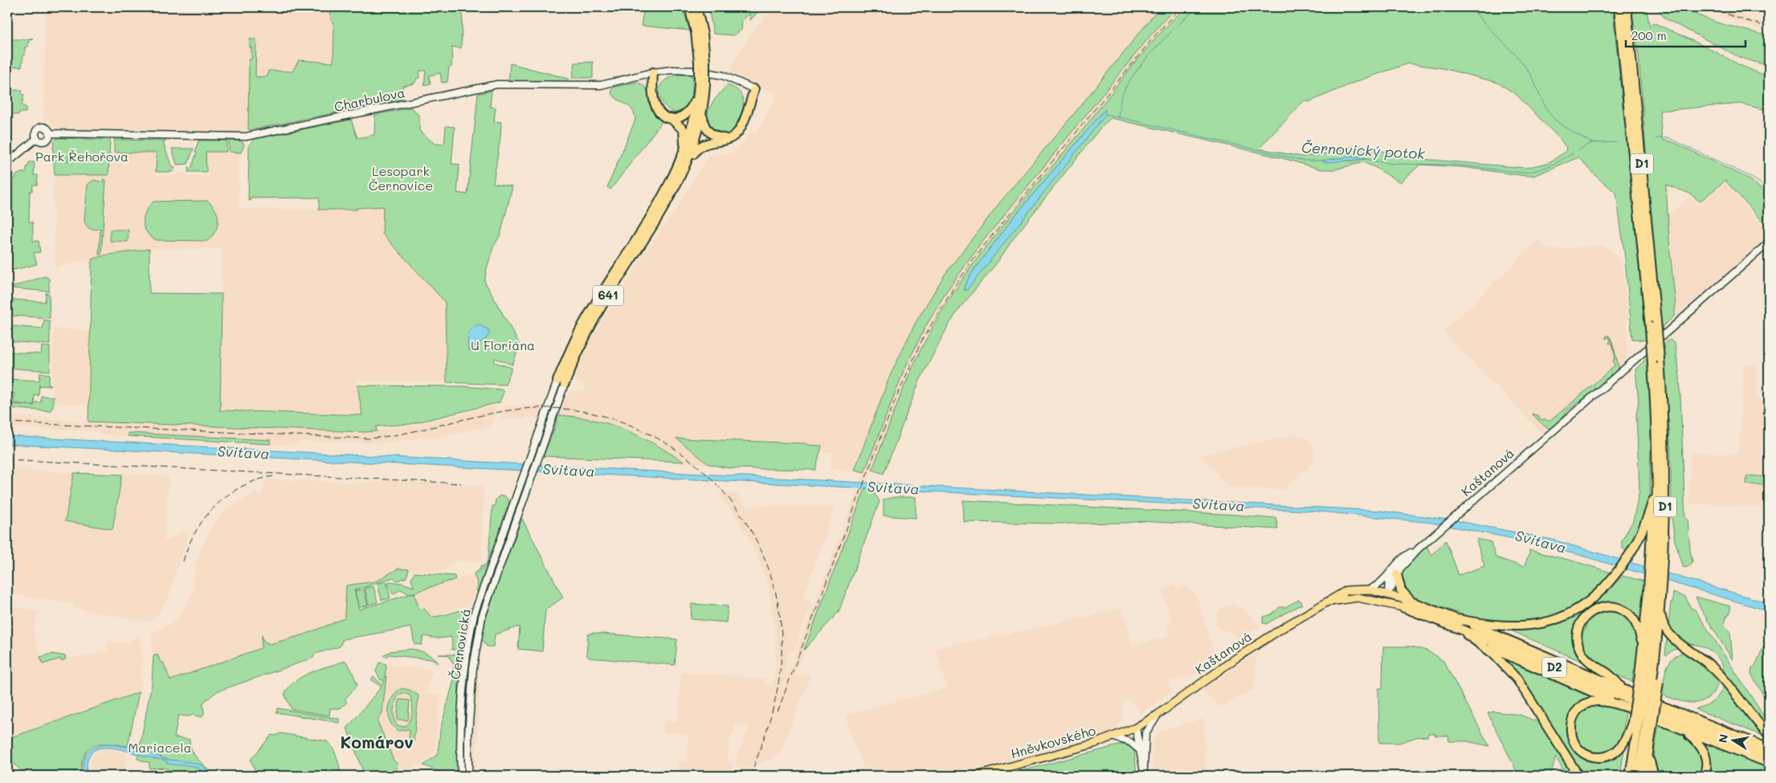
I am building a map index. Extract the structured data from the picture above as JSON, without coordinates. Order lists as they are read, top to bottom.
{
  "streets": {
    "highway": ["D1", "641", "D2"],
    "main road": [
      "Charbulova",
      "Kaštanová",
      "Černovická",
      "Hněvkovského"
    ]
  },
  "crossings": [
    ["641", "Černovická"],
    ["Kaštanová", "D2"],
    ["Kaštanová", "Hněvkovského"]
  ],
  "districts": ["Komárov"],
  "water": ["Černovický potok", "Svitava"],
  "parks": [
    "Park Řehořova",
    "Lesopark Černovice",
    "U Floriána",
    "Mariacela"
  ],
  "scale_bar": "200 m",
  "north": "left"
}
